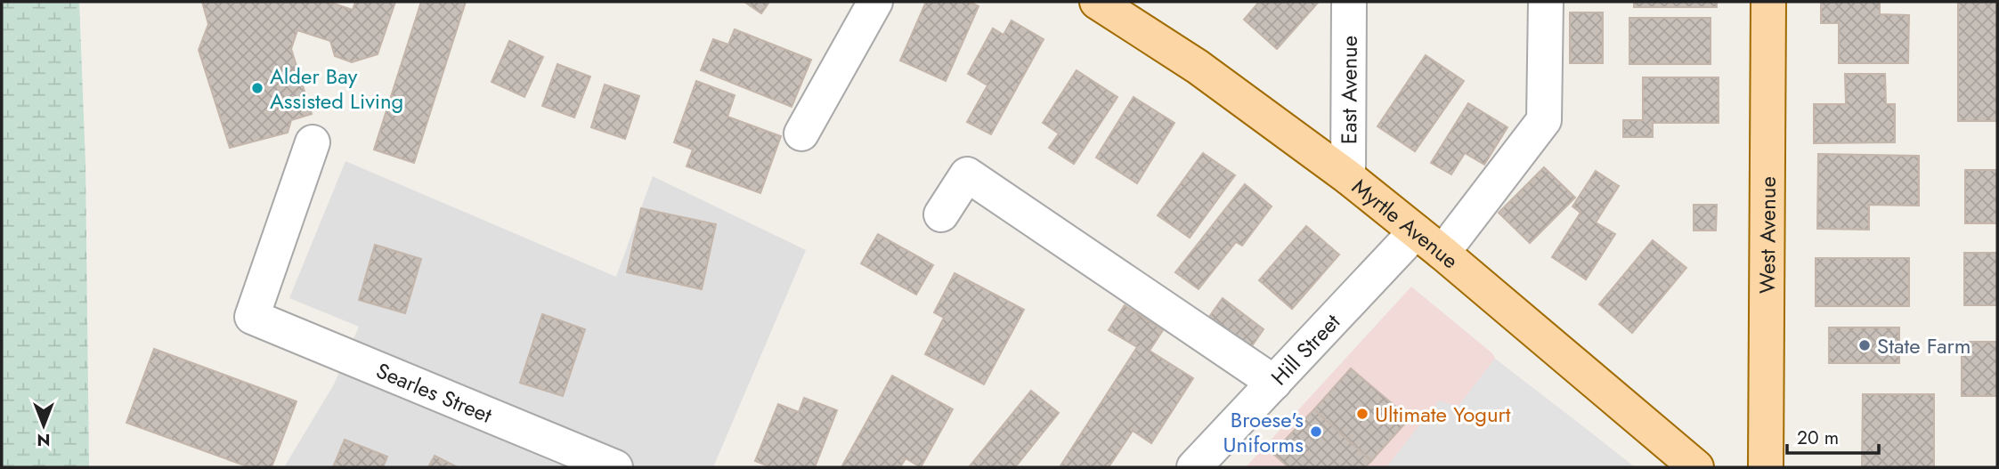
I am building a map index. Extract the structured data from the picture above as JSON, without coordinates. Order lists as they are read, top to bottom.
{
  "streets": {
    "main road": ["Myrtle Avenue", "West Avenue"],
    "street": ["East Avenue", "Hill Street", "Searles Street"]
  },
  "crossings": [
    ["East Avenue", "Myrtle Avenue"],
    ["Myrtle Avenue", "Hill Street"]
  ],
  "places": [
    "Alder Bay Assisted Living",
    "State Farm",
    "Ultimate Yogurt",
    "Broese's Uniforms"
  ],
  "scale_bar": "20 m",
  "north": "bottom"
}
